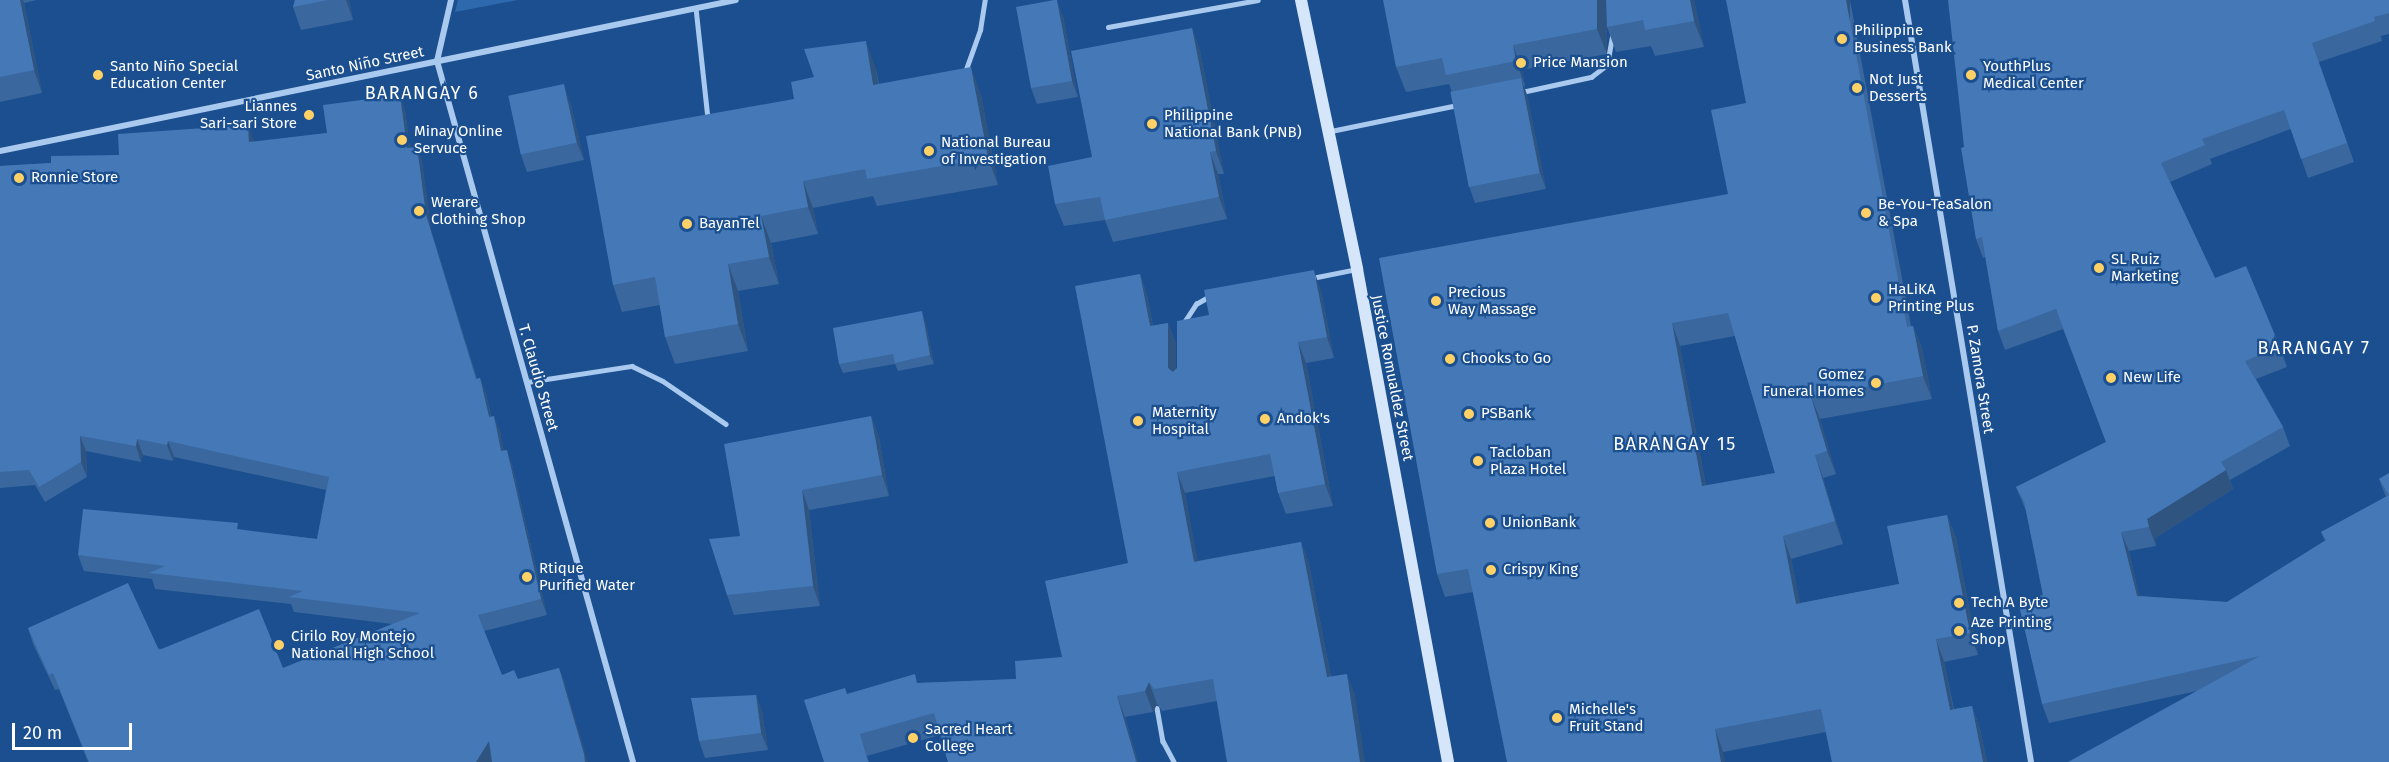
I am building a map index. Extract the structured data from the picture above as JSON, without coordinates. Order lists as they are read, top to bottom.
{
  "streets": {
    "main road": ["Justice Romualdez Street"],
    "street": ["Santo Niño Street", "T. Claudio Street", "P. Zamora Street"]
  },
  "crossings": [
    ["Santo Niño Street", "T. Claudio Street"]
  ],
  "districts": ["BARANGAY 6", "BARANGAY 7", "BARANGAY 15"],
  "places": [
    "Philippine Business Bank",
    "Price Mansion",
    "Santo Niño Special Education Center",
    "YouthPlus Medical Center",
    "Not Just Desserts",
    "Liannes Sari-sari Store",
    "Philippine National Bank (PNB)",
    "Minay Online Servuce",
    "National Bureau of Investigation",
    "Ronnie Store",
    "Werare Clothing Shop",
    "Be-You-TeaSalon & Spa",
    "BayanTel",
    "SL Ruiz Marketing",
    "HaLiKA Printing Plus",
    "Precious Way Massage",
    "Chooks to Go",
    "New Life",
    "Gomez Funeral Homes",
    "PSBank",
    "Andok's",
    "Maternity Hospital",
    "Tacloban Plaza Hotel",
    "UnionBank",
    "Crispy King",
    "Rtique Purified Water",
    "Tech A Byte",
    "Aze Printing Shop",
    "Cirilo Roy Montejo National High School",
    "Michelle's Fruit Stand",
    "Sacred Heart College"
  ],
  "scale_bar": "20 m"
}
